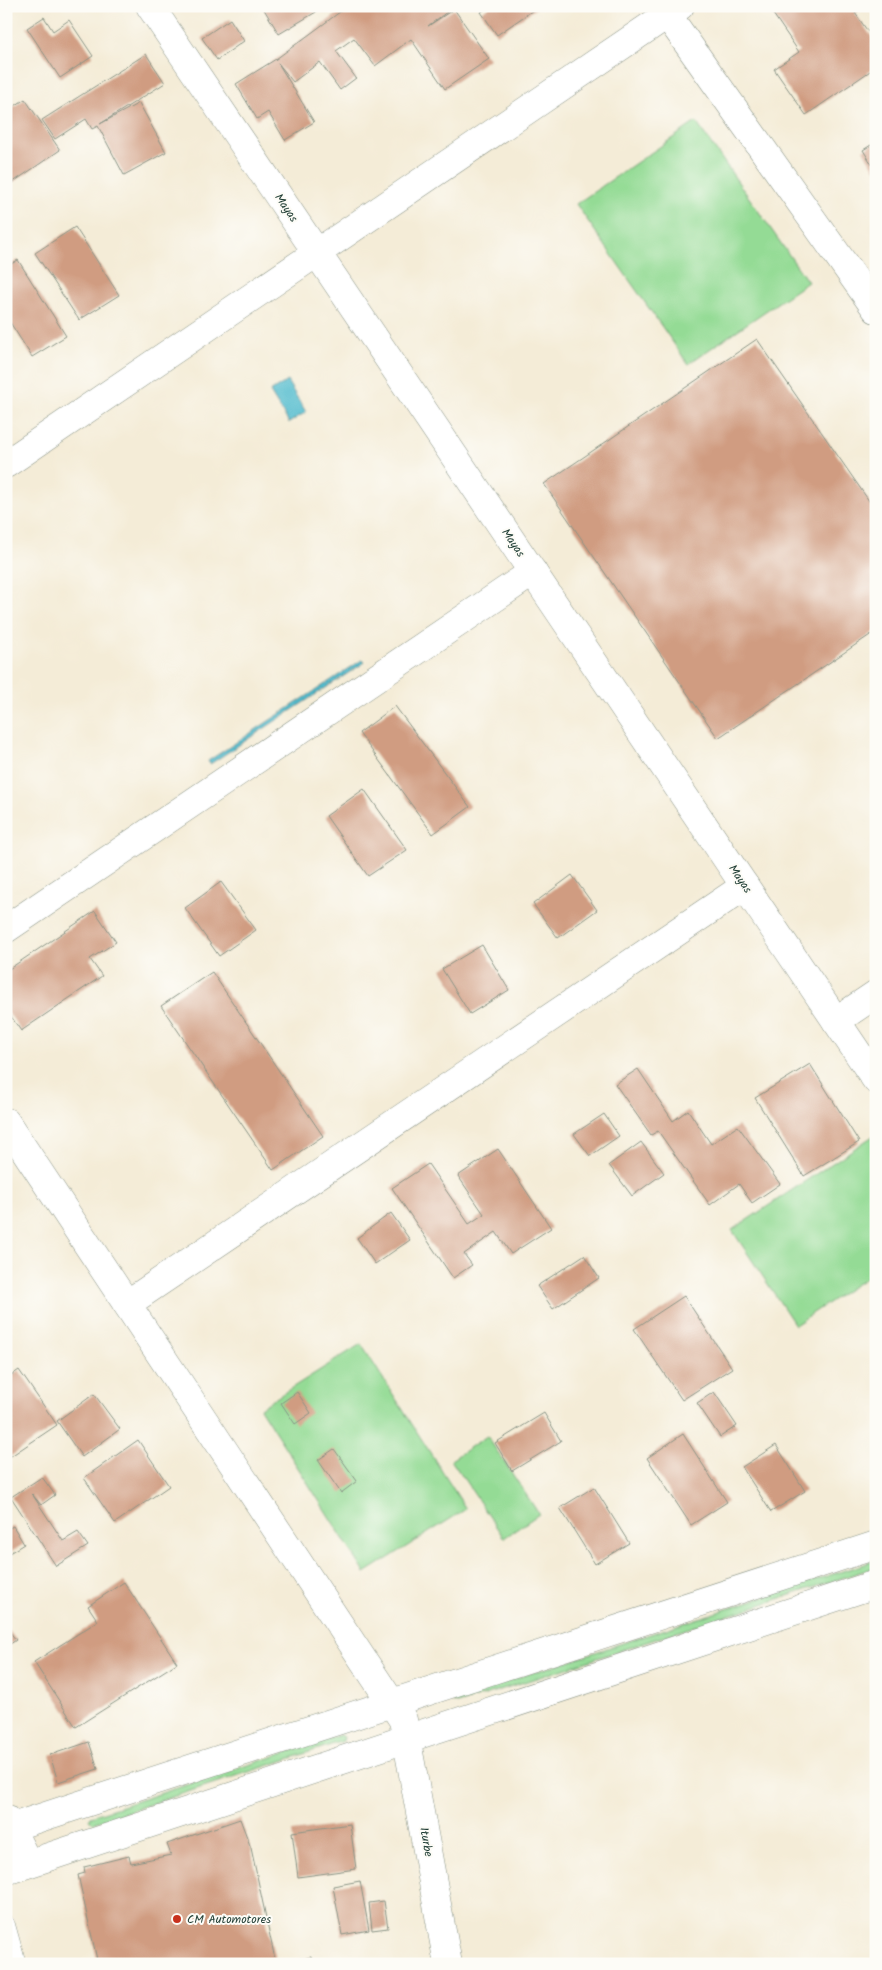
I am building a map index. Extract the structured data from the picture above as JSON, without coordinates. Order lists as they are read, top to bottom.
{
  "streets": {
    "street": ["Mayas", "Iturbe"]
  },
  "places": ["CM Automotores"]
}
